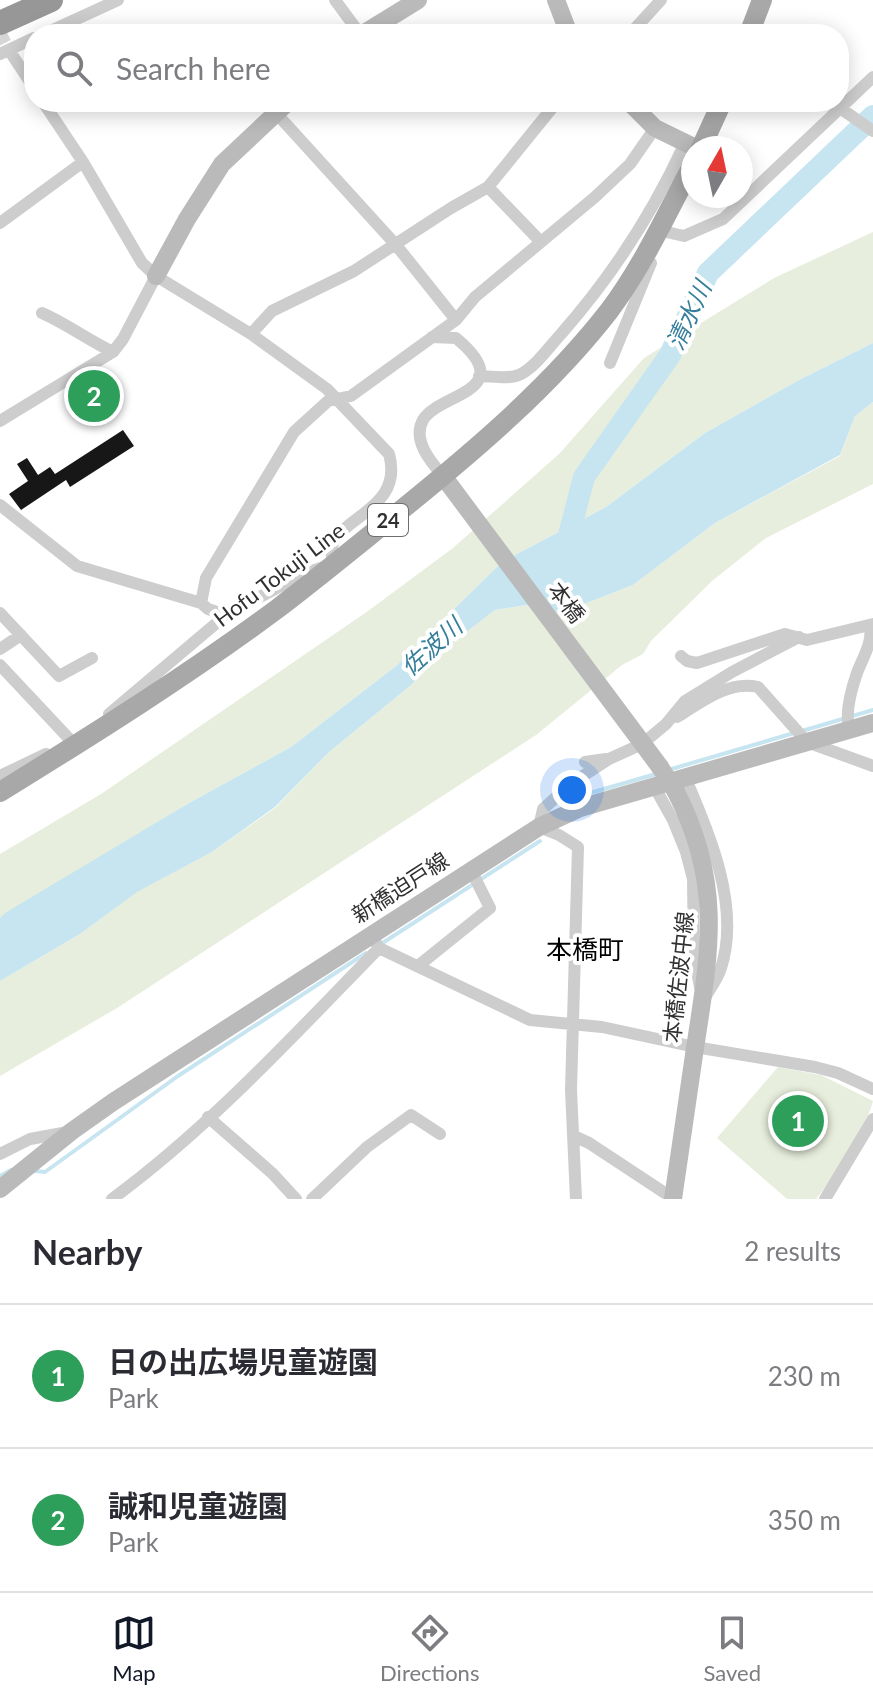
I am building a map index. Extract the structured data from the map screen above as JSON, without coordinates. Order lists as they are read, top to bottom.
{
  "streets": {
    "main road": ["24", "Hofu Tokuji Line"],
    "street": ["本橋", "新橋迫戸線", "本橋佐波中線"]
  },
  "crossings": [
    ["Hofu Tokuji Line", "本橋"],
    ["本橋", "本橋佐波中線"],
    ["新橋迫戸線", "本橋佐波中線"]
  ],
  "districts": ["本橋町"],
  "water": ["清水川", "佐波川"],
  "north": "top",
  "page": {
    "search": "Search here",
    "pins": ["2", "1"],
    "heading": ["Nearby", "2 results"],
    "list": [
      {
        "mark": "1",
        "name": "日の出広場児童遊園",
        "note": "Park",
        "value": "230 m"
      },
      {
        "mark": "2",
        "name": "誠和児童遊園",
        "note": "Park",
        "value": "350 m"
      }
    ],
    "nav": ["Map", "Directions", "Saved"]
  }
}
